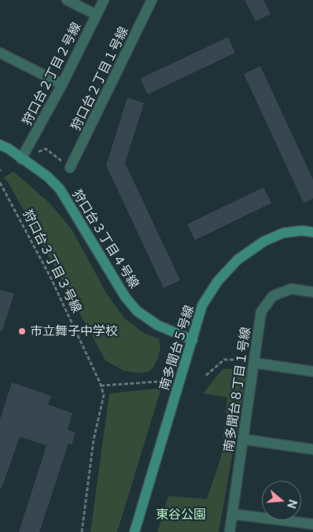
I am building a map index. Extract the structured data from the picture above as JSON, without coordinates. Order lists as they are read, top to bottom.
{
  "streets": {
    "street": [
      "狩口台２丁目２号線",
      "狩口台２丁目１号線",
      "狩口台３丁目４号線",
      "南多聞台５号線",
      "南多聞台８丁目１号線"
    ],
    "path": ["狩口台３丁目３号線"]
  },
  "crossings": [
    ["狩口台２丁目２号線", "狩口台３丁目４号線"],
    ["狩口台３丁目４号線", "南多聞台５号線"]
  ],
  "parks": ["東谷公園"],
  "places": ["市立舞子中学校"],
  "north": "right"
}
